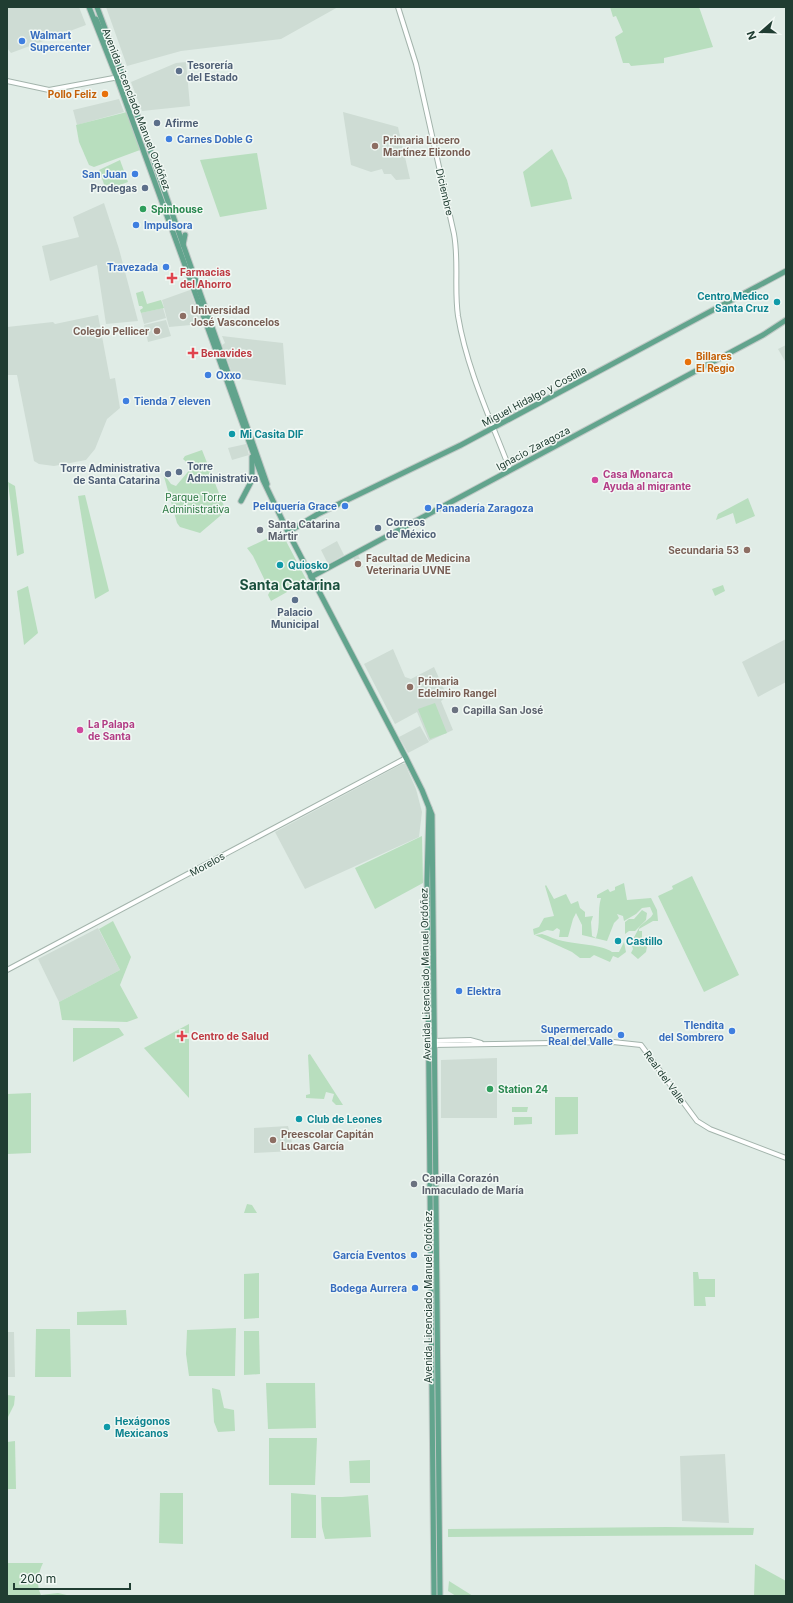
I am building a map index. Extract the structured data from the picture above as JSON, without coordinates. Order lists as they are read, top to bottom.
{
  "streets": {
    "main road": ["Avenida Licenciado Manuel Ordóñez", "Miguel Hidalgo y Costilla", "Ignacio Zaragoza"],
    "street": ["Diciembre", "Morelos", "Real del Valle"]
  },
  "crossings": [
    ["Avenida Licenciado Manuel Ordóñez", "Miguel Hidalgo y Costilla"],
    ["Avenida Licenciado Manuel Ordóñez", "Ignacio Zaragoza"],
    ["Avenida Licenciado Manuel Ordóñez", "Morelos"],
    ["Avenida Licenciado Manuel Ordóñez", "Real del Valle"],
    ["Diciembre", "Miguel Hidalgo y Costilla"],
    ["Diciembre", "Ignacio Zaragoza"]
  ],
  "districts": ["Santa Catarina"],
  "parks": ["Parque Torre Administrativa"],
  "places": {
    "other": [
      "Walmart Supercenter",
      "Tesorería del Estado",
      "Pollo Feliz",
      "Afirme",
      "Carnes Doble G",
      "Primaria Lucero Martínez Elizondo",
      "San Juan",
      "Prodegas",
      "Spinhouse",
      "Impulsora",
      "Travezada",
      "Centro Medico Santa Cruz",
      "Universidad José Vasconcelos",
      "Colegio Pellicer",
      "Billares El Regio",
      "Oxxo",
      "Tienda 7 eleven",
      "Mi Casita DIF",
      "Torre Administrativa",
      "Torre Administrativa de Santa Catarina",
      "Casa Monarca Ayuda al migrante",
      "Peluquería Grace",
      "Panadería Zaragoza",
      "Correos de México",
      "Santa Catarina Mártir",
      "Secundaria 53",
      "Facultad de Medicina Veterinaria UVNE",
      "Quiosko",
      "Palacio Municipal",
      "Primaria Edelmiro Rangel",
      "Capilla San José",
      "La Palapa de Santa",
      "Castillo",
      "Elektra",
      "TIendita del Sombrero",
      "Supermercado Real del Valle",
      "Station 24",
      "Club de Leones",
      "Preescolar Capitán Lucas García",
      "Capilla Corazón Inmaculado de María",
      "García Eventos",
      "Bodega Aurrera",
      "Hexágonos Mexicanos"
    ],
    "health": ["Farmacias del Ahorro", "Benavides", "Centro de Salud"]
  },
  "scale_bar": "200 m",
  "north": "left"
}
